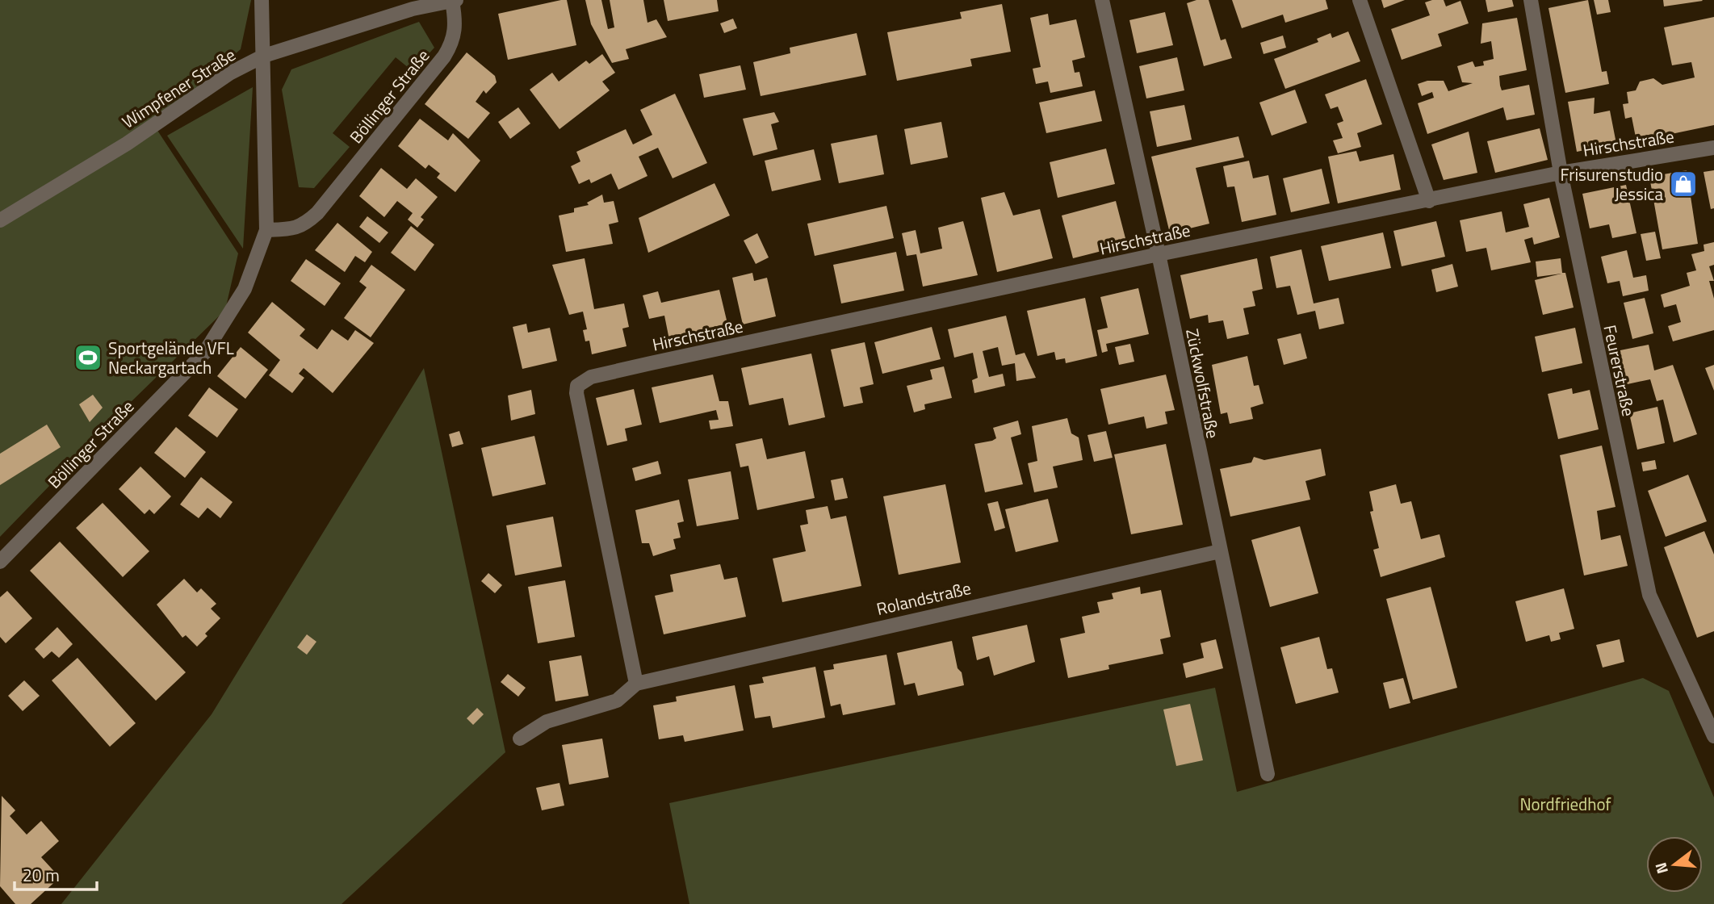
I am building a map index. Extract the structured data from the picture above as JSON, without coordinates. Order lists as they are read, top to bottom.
{
  "streets": {
    "street": [
      "Wimpfener Straße",
      "Böllinger Straße",
      "Hirschstraße",
      "Feurerstraße",
      "Zückwolfstraße",
      "Rolandstraße"
    ]
  },
  "crossings": [
    ["Wimpfener Straße", "Böllinger Straße"],
    ["Hirschstraße", "Feurerstraße"],
    ["Hirschstraße", "Zückwolfstraße"],
    ["Hirschstraße", "Rolandstraße"],
    ["Zückwolfstraße", "Rolandstraße"]
  ],
  "parks": ["Nordfriedhof"],
  "places": {
    "shop": ["Frisurenstudio Jessica"],
    "sports": ["Sportgelände VFL Neckargartach"]
  },
  "scale_bar": "20 m",
  "north": "left"
}
